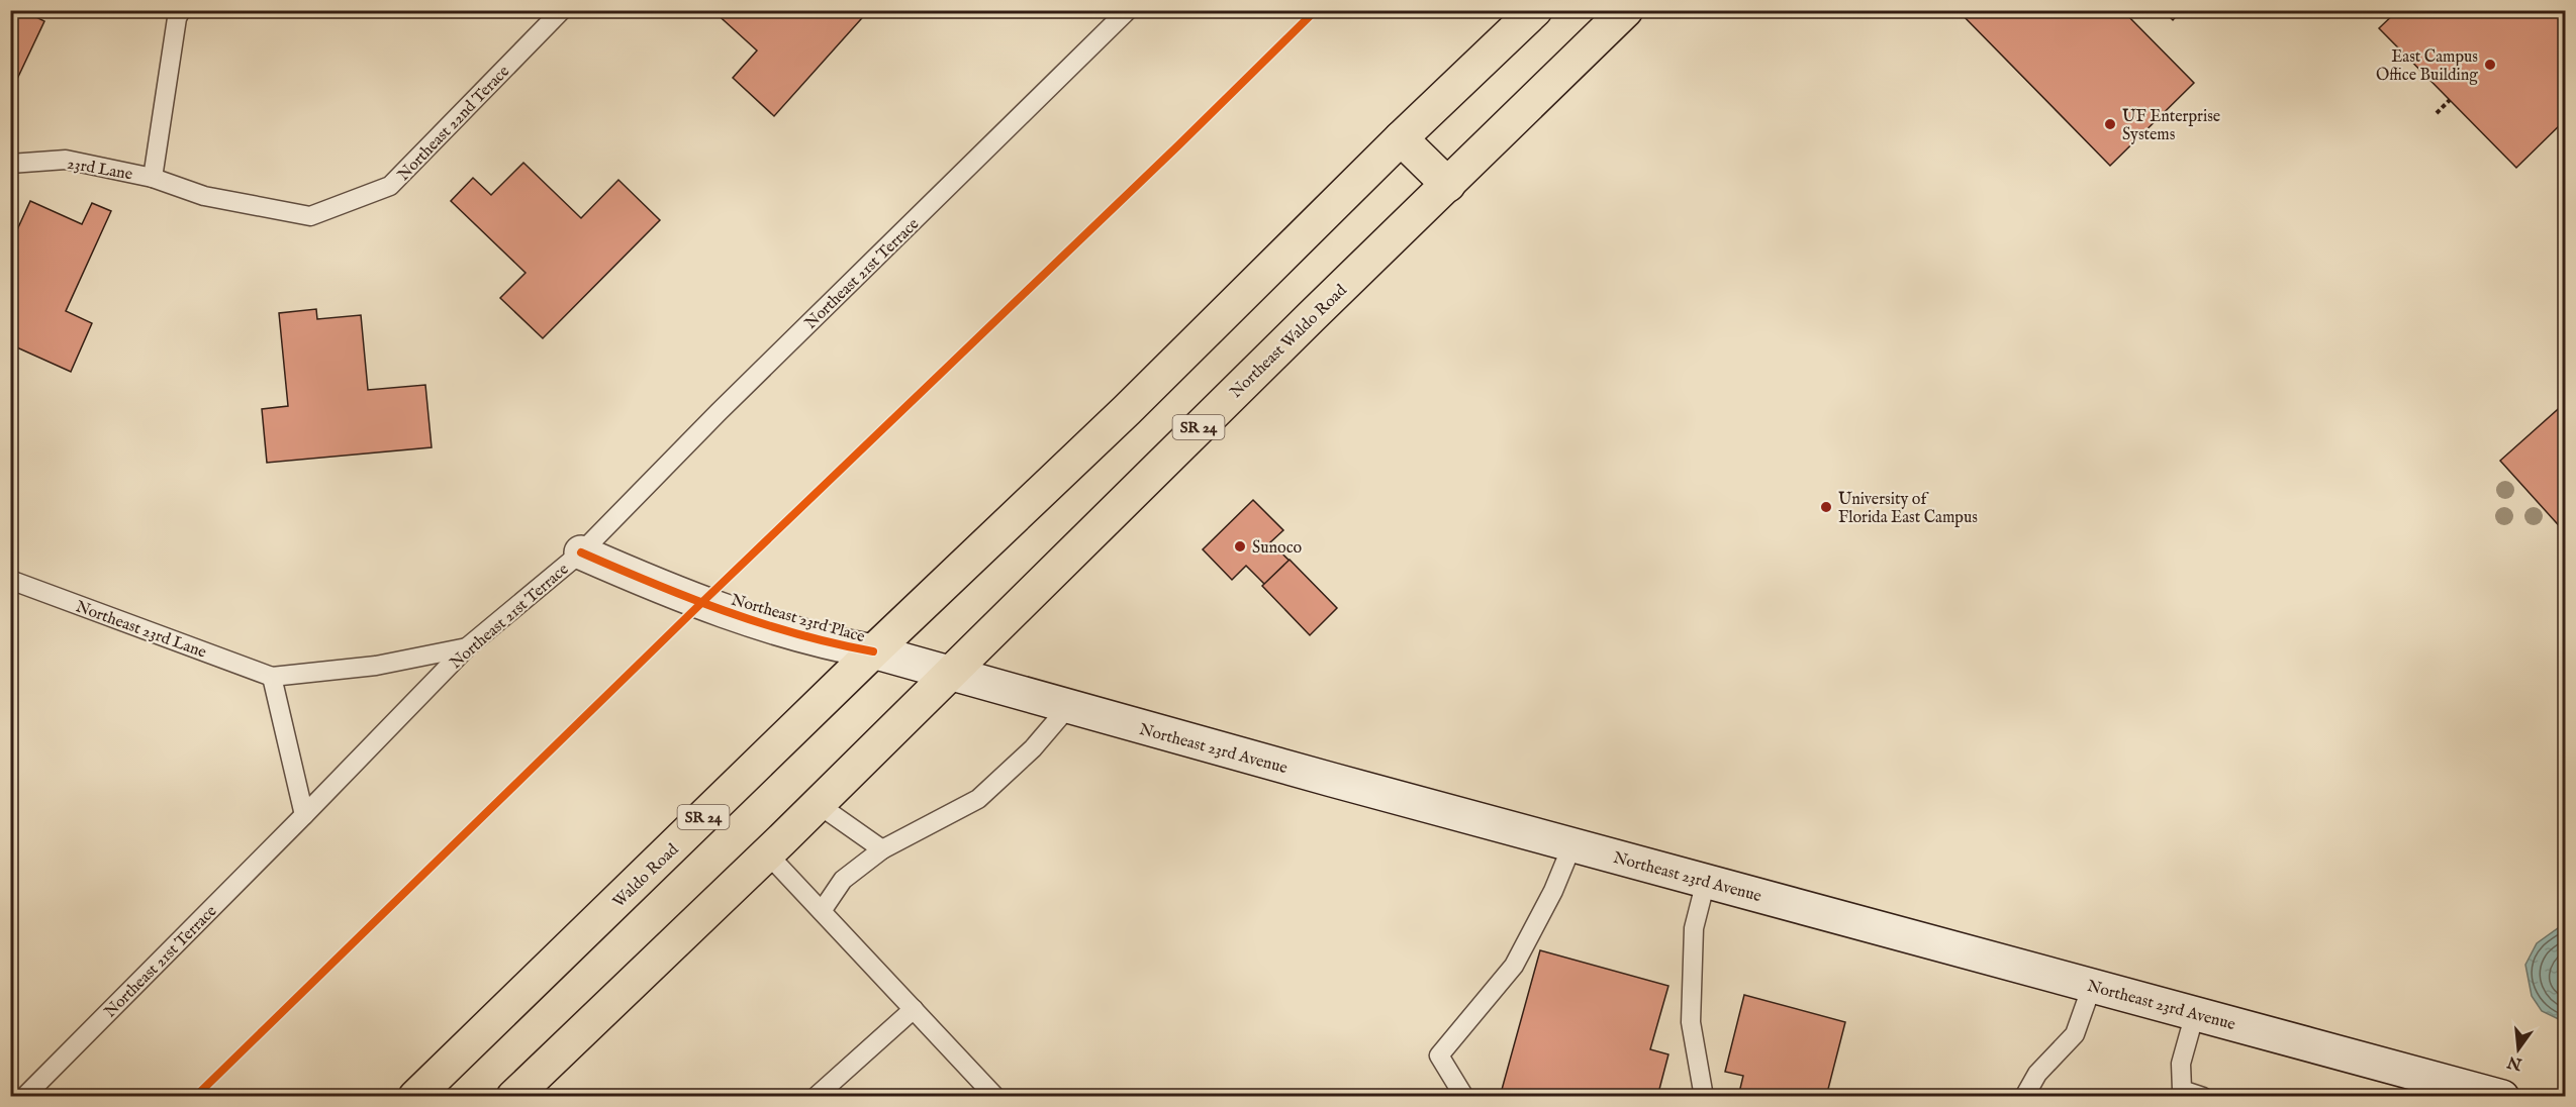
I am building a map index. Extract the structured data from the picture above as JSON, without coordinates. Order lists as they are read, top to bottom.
{
  "streets": {
    "highway": ["Northeast Waldo Road", "SR 24", "Waldo Road"],
    "main road": ["Northeast 23rd Place", "Northeast 23rd Avenue"],
    "lane": [
      "Northeast 22nd Terace",
      "23rd Lane",
      "Northeast 21st Terrace",
      "Northeast 23rd Lane"
    ]
  },
  "crossings": [
    ["Northeast 22nd Terace", "23rd Lane"],
    ["Northeast 21st Terrace", "Northeast 23rd Place"],
    ["Northeast 21st Terrace", "Northeast 23rd Lane"],
    ["Northeast Waldo Road", "SR 24"],
    ["Northeast Waldo Road", "Northeast 23rd Avenue"],
    ["SR 24", "Northeast 23rd Place"],
    ["SR 24", "Northeast 23rd Avenue"],
    ["SR 24", "Waldo Road"],
    ["Northeast 23rd Place", "Northeast 23rd Avenue"],
    ["Northeast 23rd Place", "Waldo Road"],
    ["Northeast 23rd Avenue", "Waldo Road"]
  ],
  "places": [
    "East Campus Office Building",
    "UF Enterprise Systems",
    "University of Florida East Campus",
    "Sunoco"
  ],
  "north": "bottom"
}
